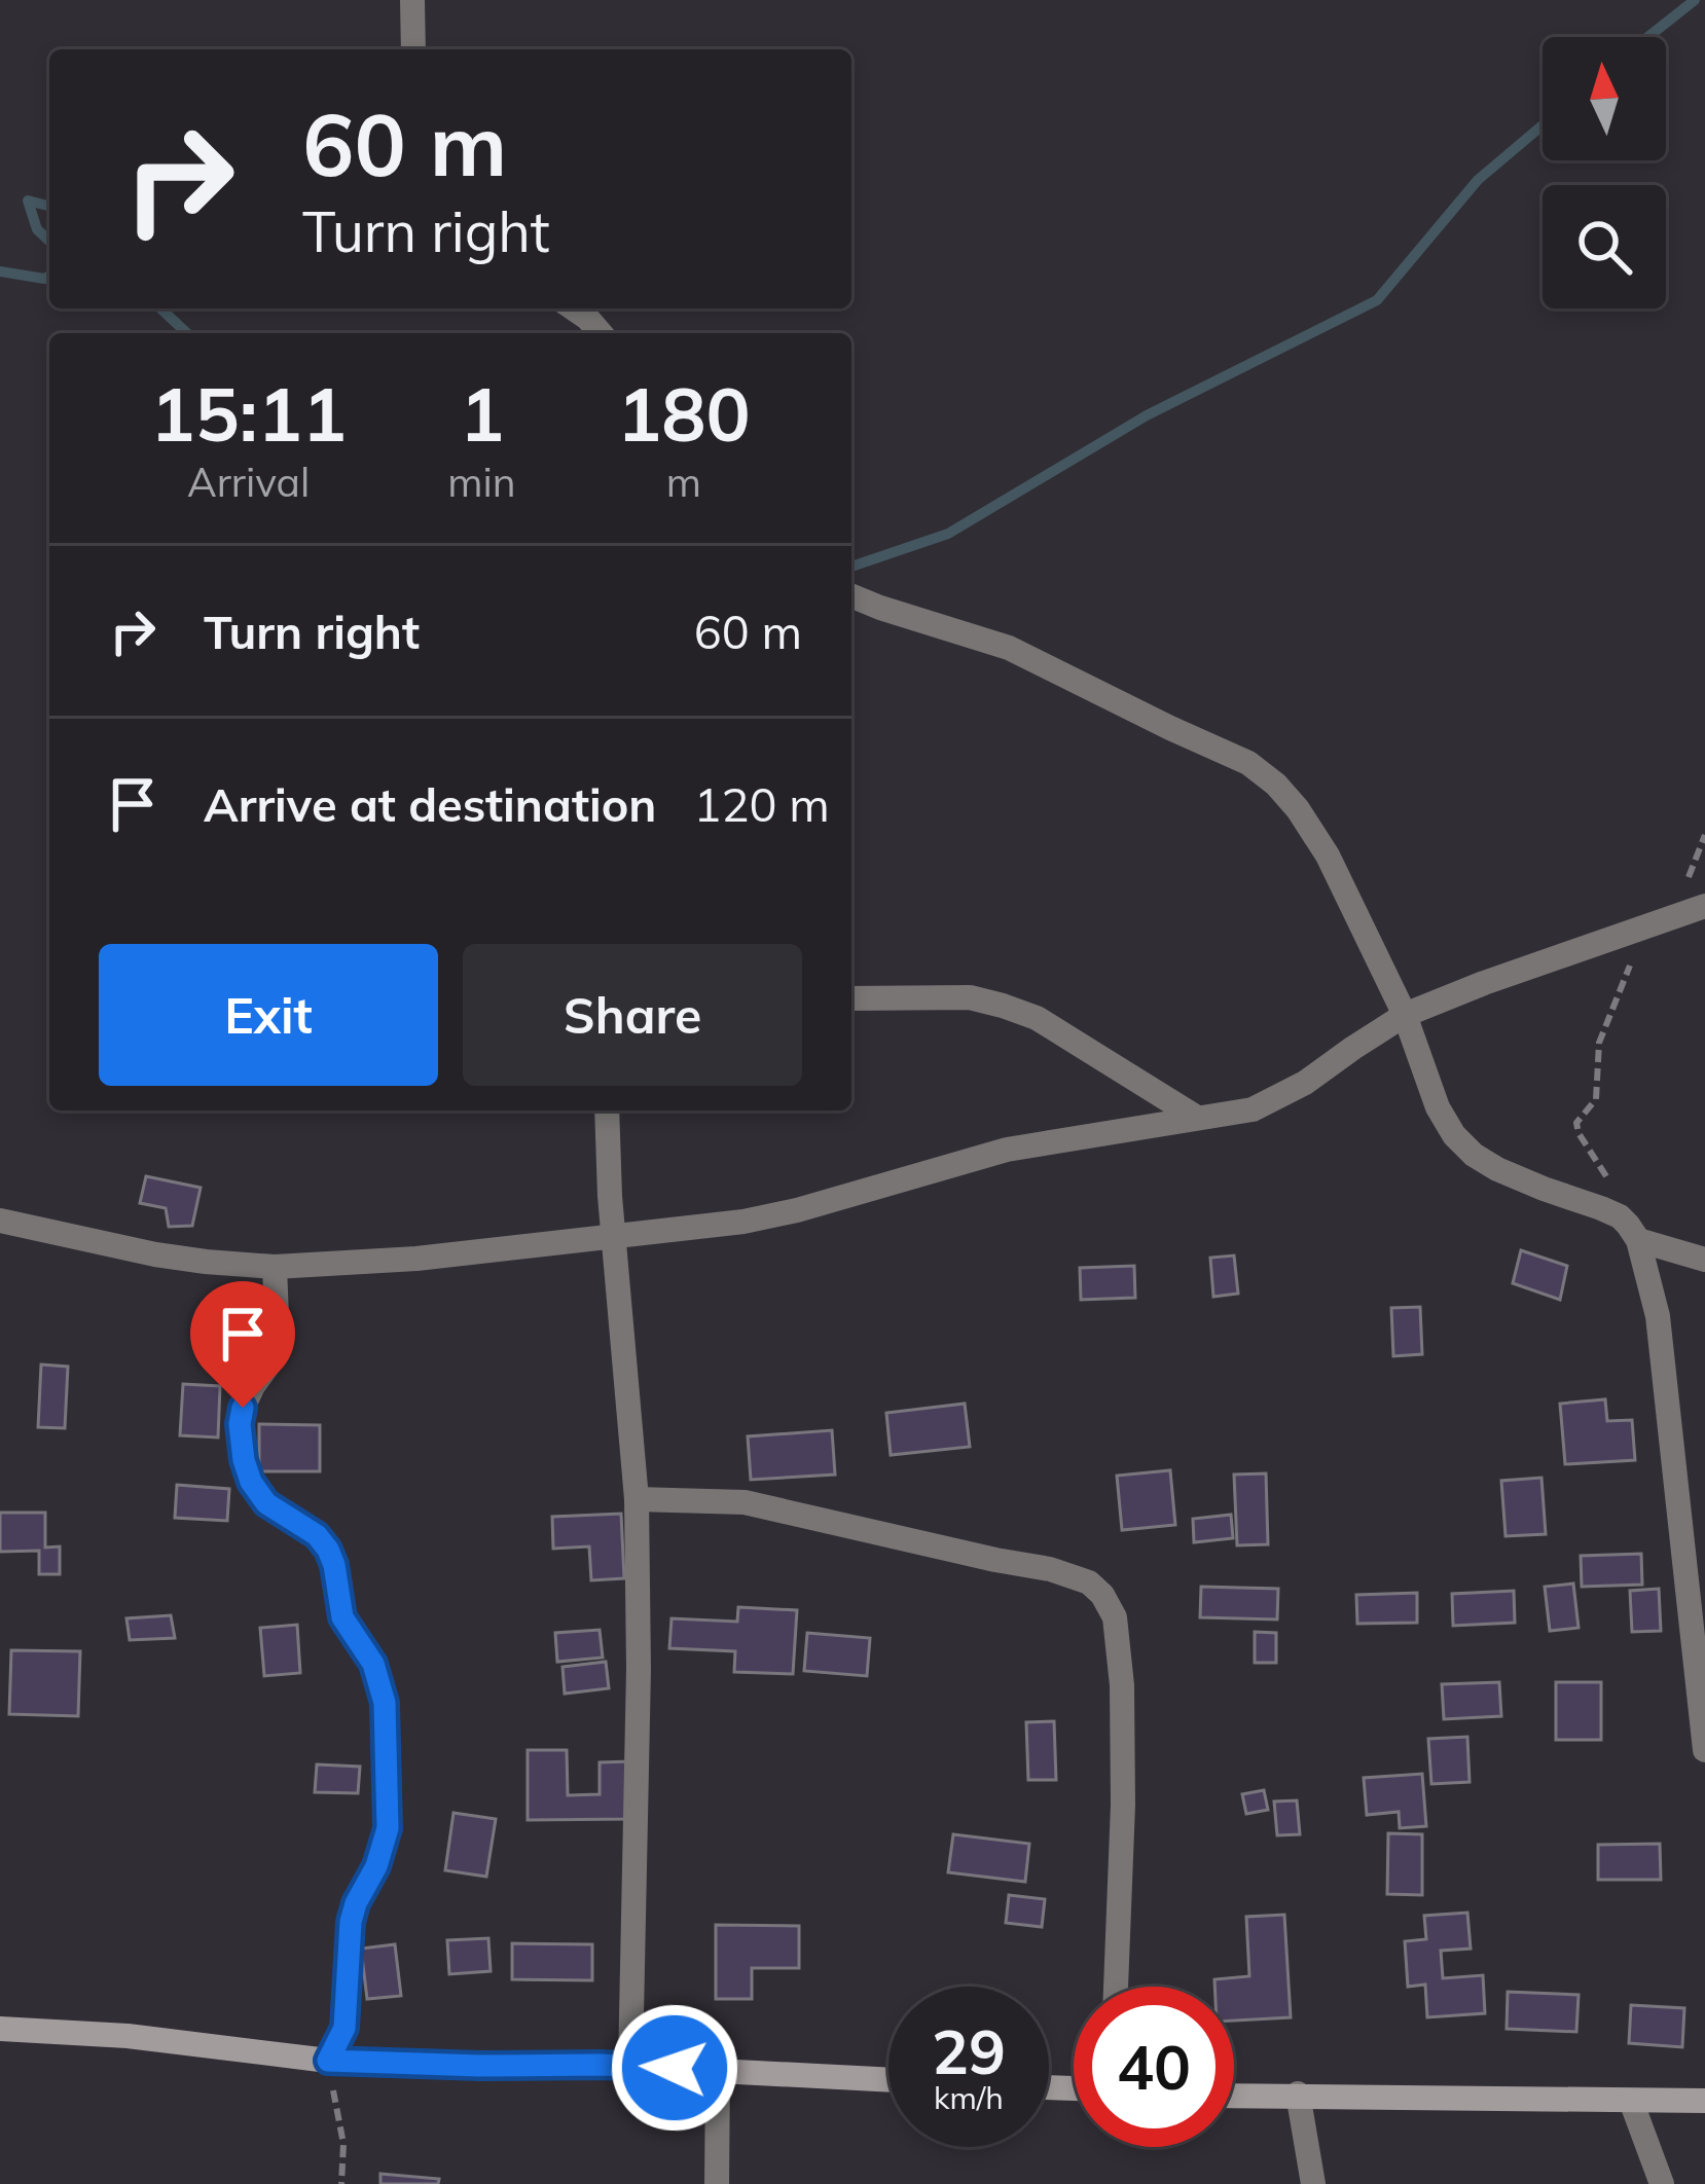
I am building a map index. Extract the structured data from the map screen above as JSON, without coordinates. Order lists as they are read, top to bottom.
{
  "north": "top",
  "page": {
    "turn": ["60 m", "Turn right"],
    "eta": [
      "15:11",
      "Arrival",
      "1",
      "min",
      "180",
      "m"
    ],
    "list": [
      {
        "name": "Turn right",
        "value": "60 m"
      },
      {
        "name": "Arrive at destination",
        "value": "120 m"
      }
    ],
    "buttons": ["Exit", "Share"],
    "speed": "29 km/h",
    "limit": "40"
  }
}
